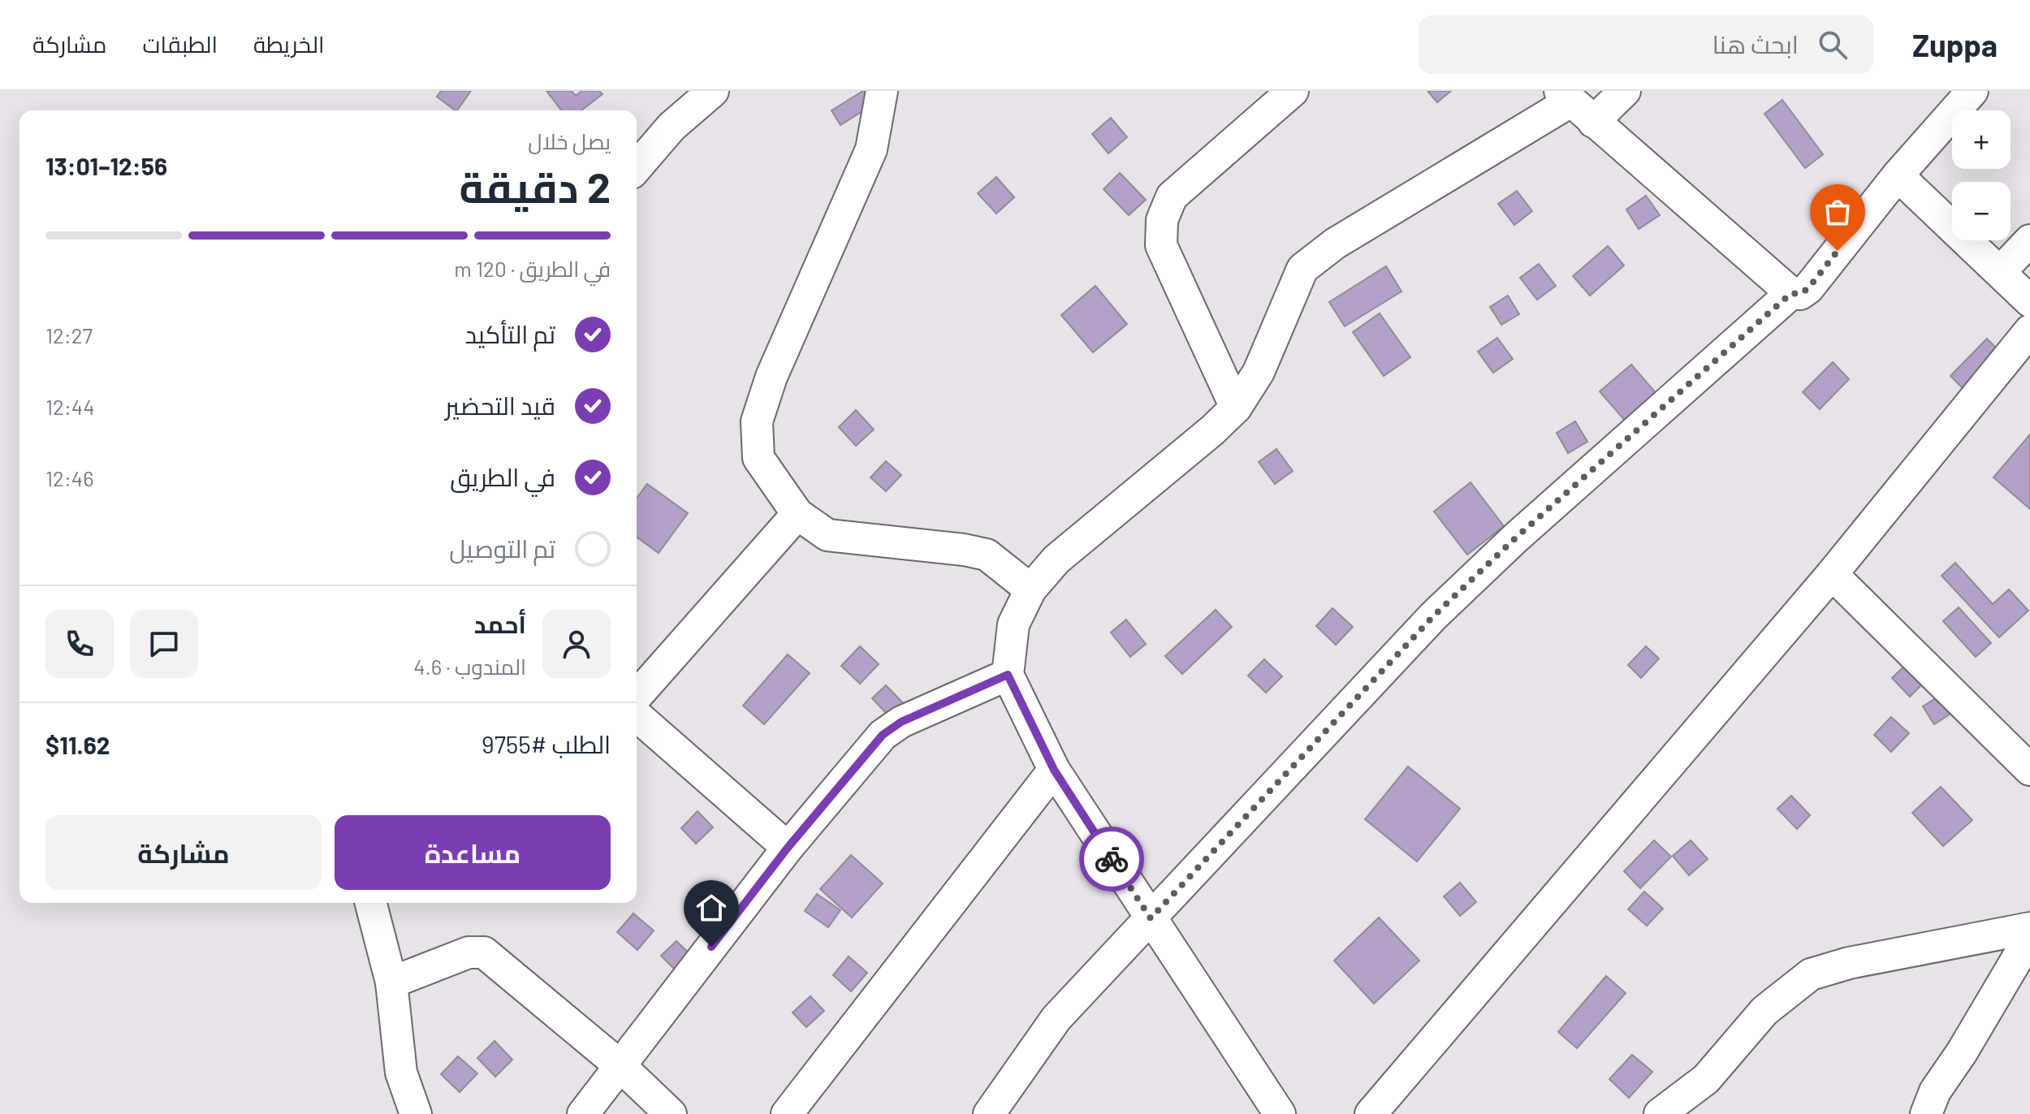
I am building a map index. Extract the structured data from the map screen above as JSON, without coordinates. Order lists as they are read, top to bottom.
{
  "page": {
    "header": "Zuppa",
    "search": "ابحث هنا",
    "nav": ["الخريطة", "الطبقات", "مشاركة"],
    "map_buttons": ["+", "−"],
    "heading": ["2 دقيقة", "يصل خلال", "12:56–13:01"],
    "panel": [
      "أحمد",
      "المندوب · 4.6",
      "الطلب #9755",
      "$11.62"
    ],
    "bar": "في الطريق · 120 m",
    "list": [
      ["تم التأكيد", "12:27"],
      ["قيد التحضير", "12:44"],
      ["في الطريق", "12:46"],
      "تم التوصيل"
    ],
    "buttons": ["مساعدة", "مشاركة"]
  }
}
